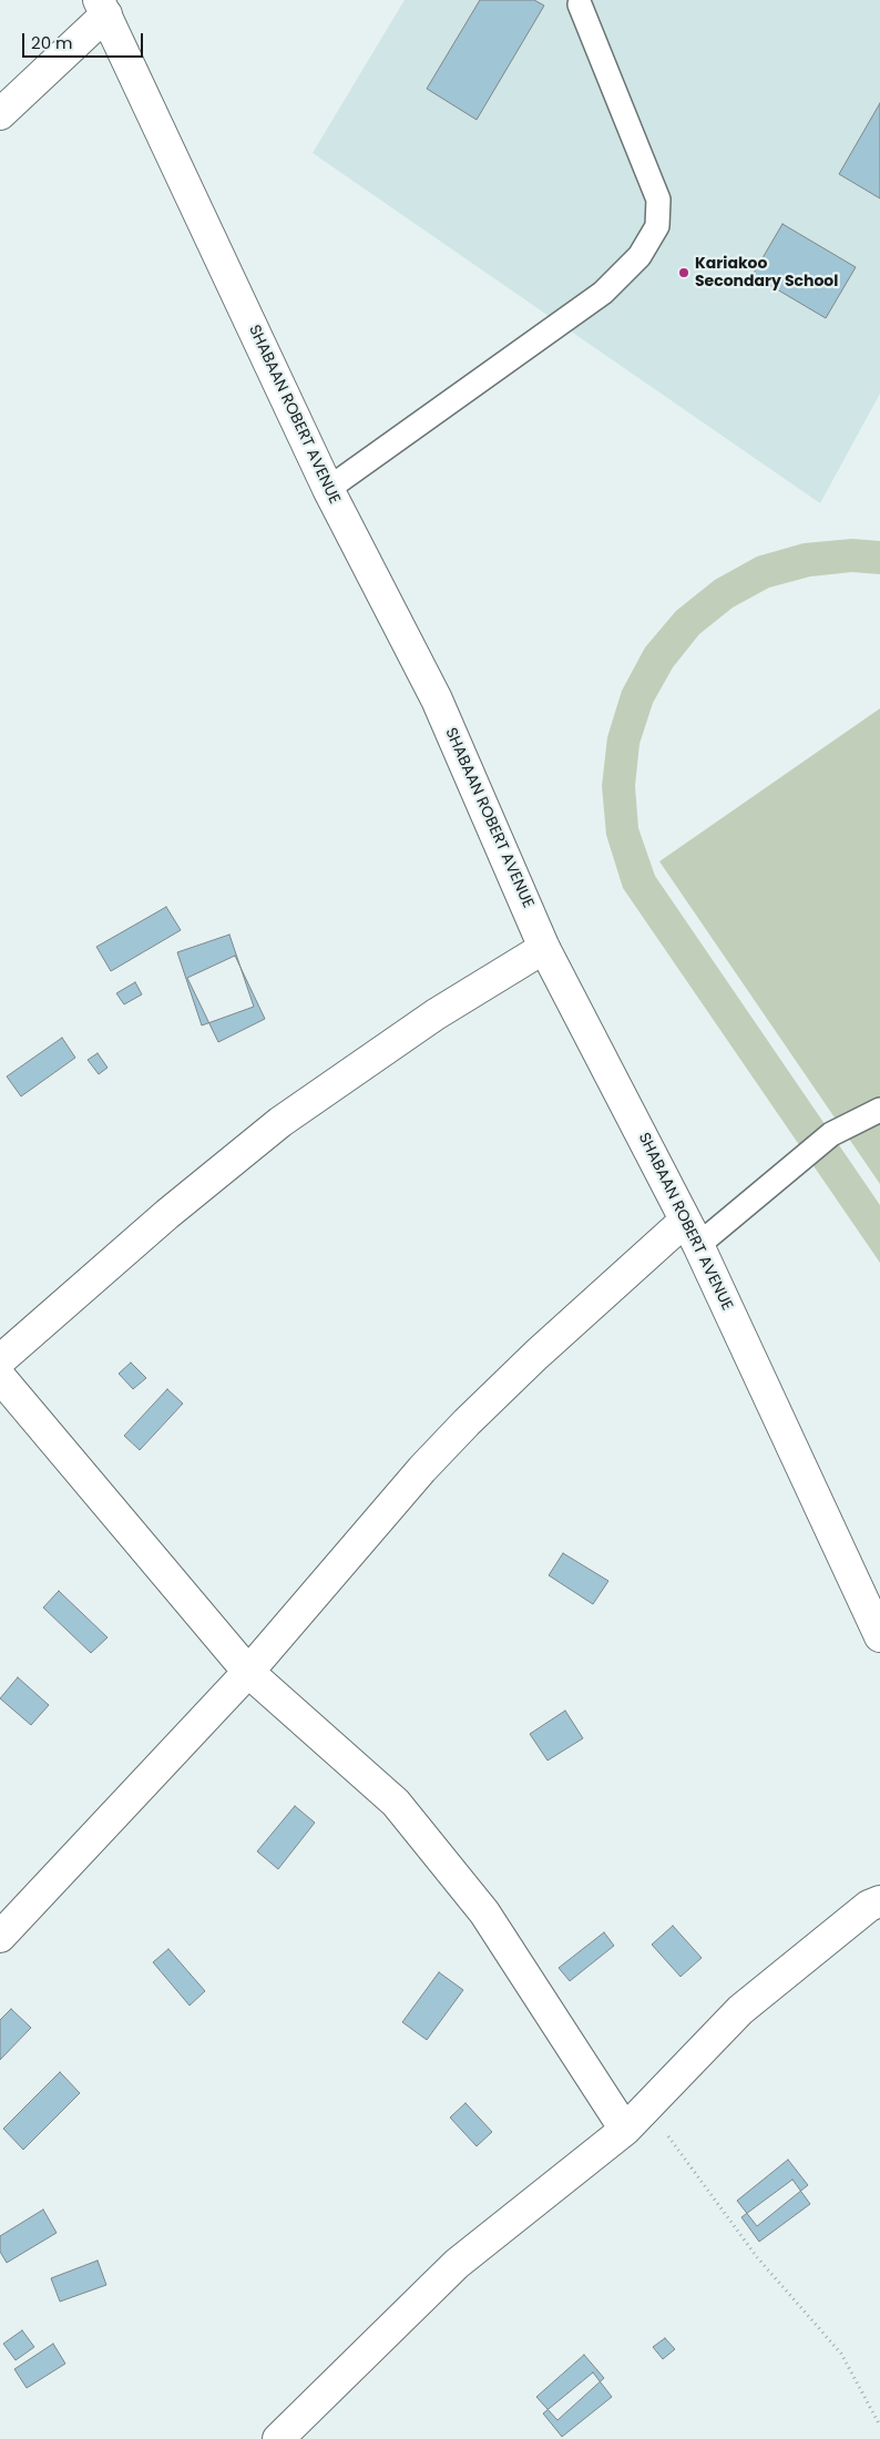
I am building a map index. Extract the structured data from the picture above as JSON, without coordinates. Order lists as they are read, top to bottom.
{
  "streets": {
    "street": ["SHABAAN ROBERT AVENUE"]
  },
  "places": ["Kariakoo Secondary School"],
  "scale_bar": "20 m"
}
